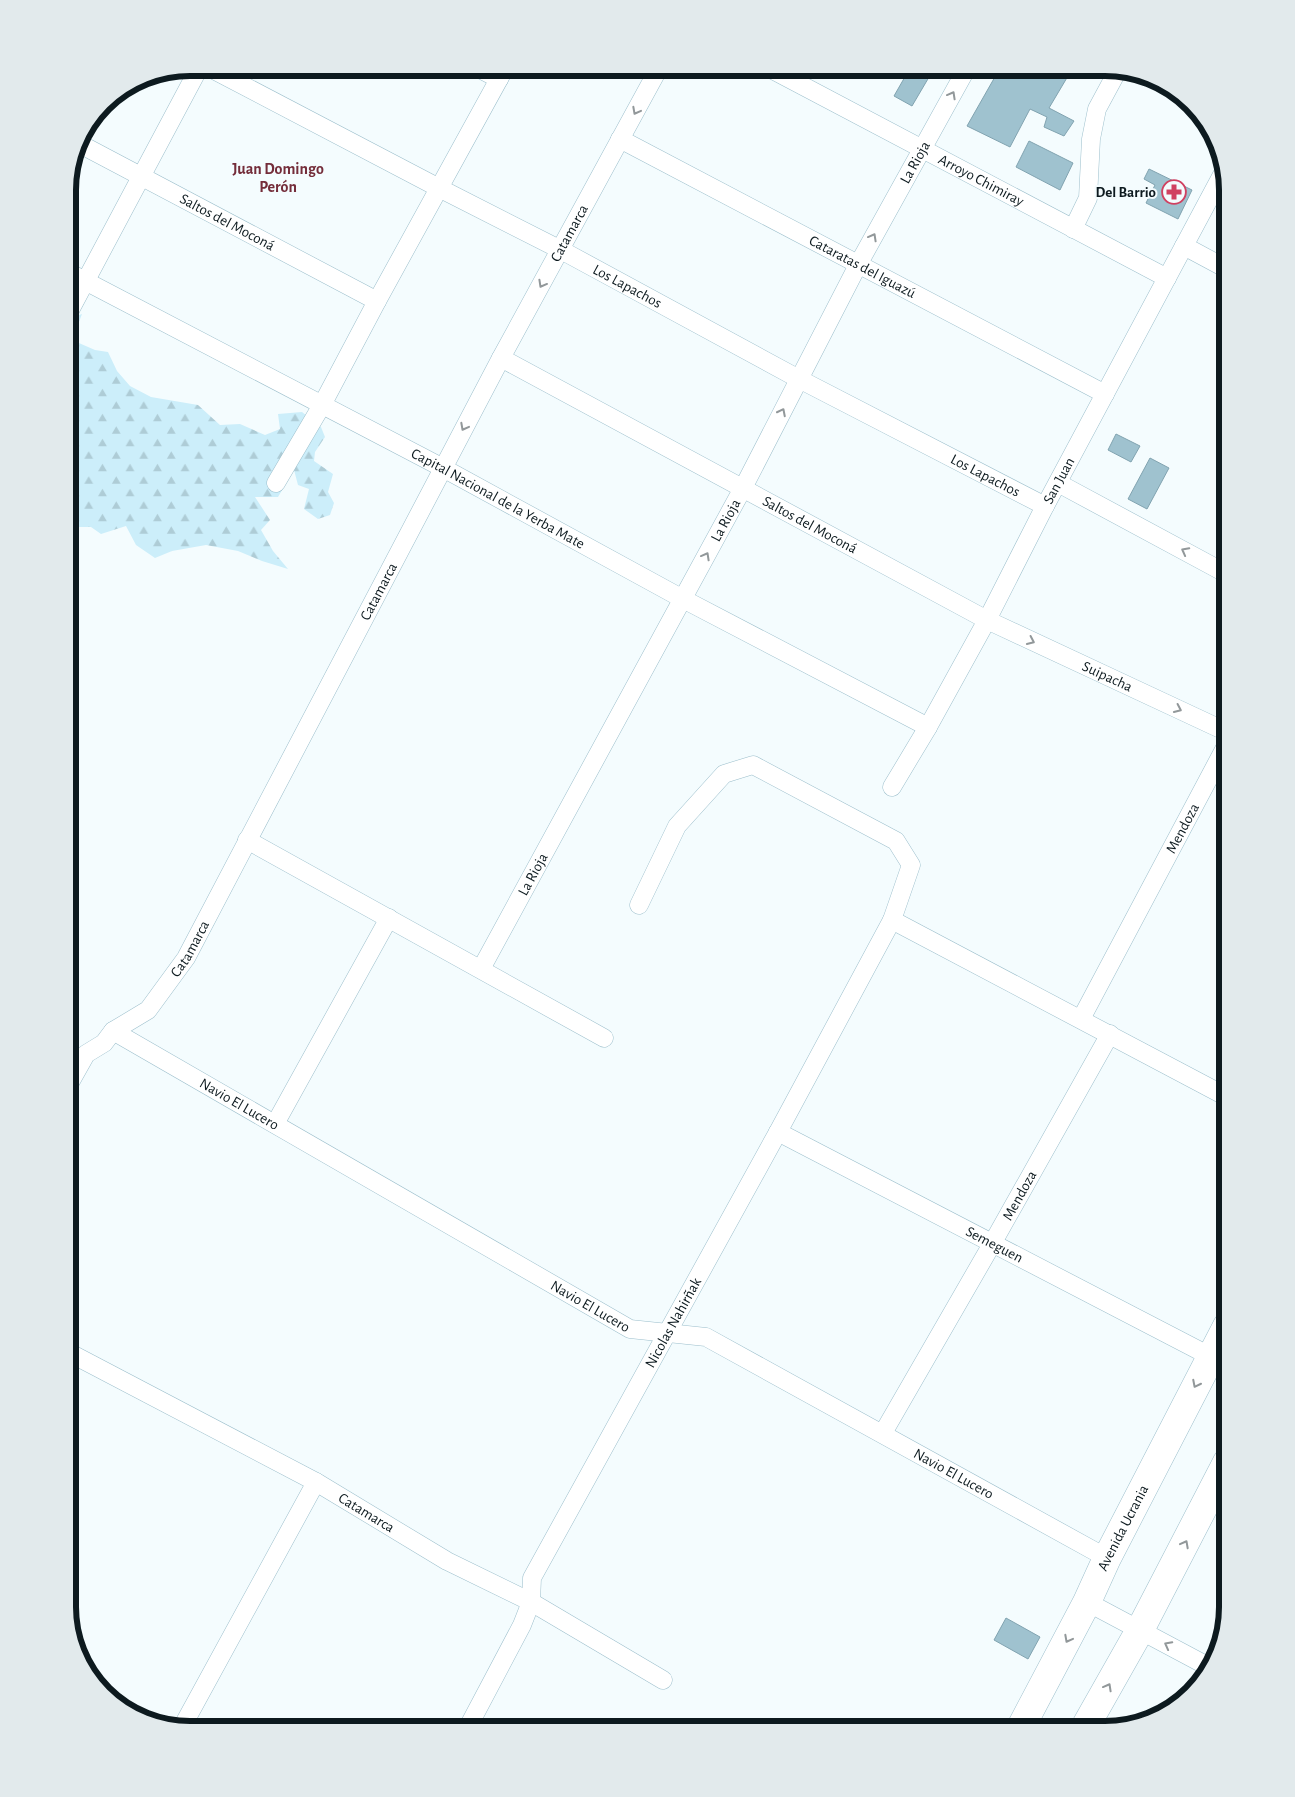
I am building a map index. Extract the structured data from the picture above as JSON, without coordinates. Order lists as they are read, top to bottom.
{
  "streets": {
    "main road": ["Avenida Ucrania"],
    "street": [
      "La Rioja",
      "Arroyo Chimiray",
      "Saltos del Moconá",
      "Catamarca",
      "Cataratas del Iguazú",
      "Los Lapachos",
      "San Juan",
      "Capital Nacional de la Yerba Mate",
      "Suipacha",
      "Mendoza",
      "Navio El Lucero",
      "Semeguen",
      "Nicolas Nahirñak"
    ]
  },
  "crossings": [
    ["La Rioja", "Arroyo Chimiray"],
    ["La Rioja", "Saltos del Moconá"],
    ["La Rioja", "Cataratas del Iguazú"],
    ["La Rioja", "Los Lapachos"],
    ["La Rioja", "Capital Nacional de la Yerba Mate"],
    ["Arroyo Chimiray", "San Juan"],
    ["Saltos del Moconá", "Catamarca"],
    ["Saltos del Moconá", "San Juan"],
    ["Saltos del Moconá", "Suipacha"],
    ["Catamarca", "Cataratas del Iguazú"],
    ["Catamarca", "Los Lapachos"],
    ["Catamarca", "Capital Nacional de la Yerba Mate"],
    ["Catamarca", "Navio El Lucero"],
    ["Catamarca", "Nicolas Nahirñak"],
    ["Cataratas del Iguazú", "San Juan"],
    ["Los Lapachos", "San Juan"],
    ["San Juan", "Capital Nacional de la Yerba Mate"],
    ["San Juan", "Suipacha"],
    ["Mendoza", "Navio El Lucero"],
    ["Mendoza", "Semeguen"],
    ["Navio El Lucero", "Nicolas Nahirñak"],
    ["Navio El Lucero", "Avenida Ucrania"],
    ["Semeguen", "Nicolas Nahirñak"],
    ["Semeguen", "Avenida Ucrania"]
  ],
  "one_way": ["La Rioja"],
  "districts": ["Juan Domingo Perón"],
  "places": {
    "pharmacy": ["Del Barrio"]
  }
}
